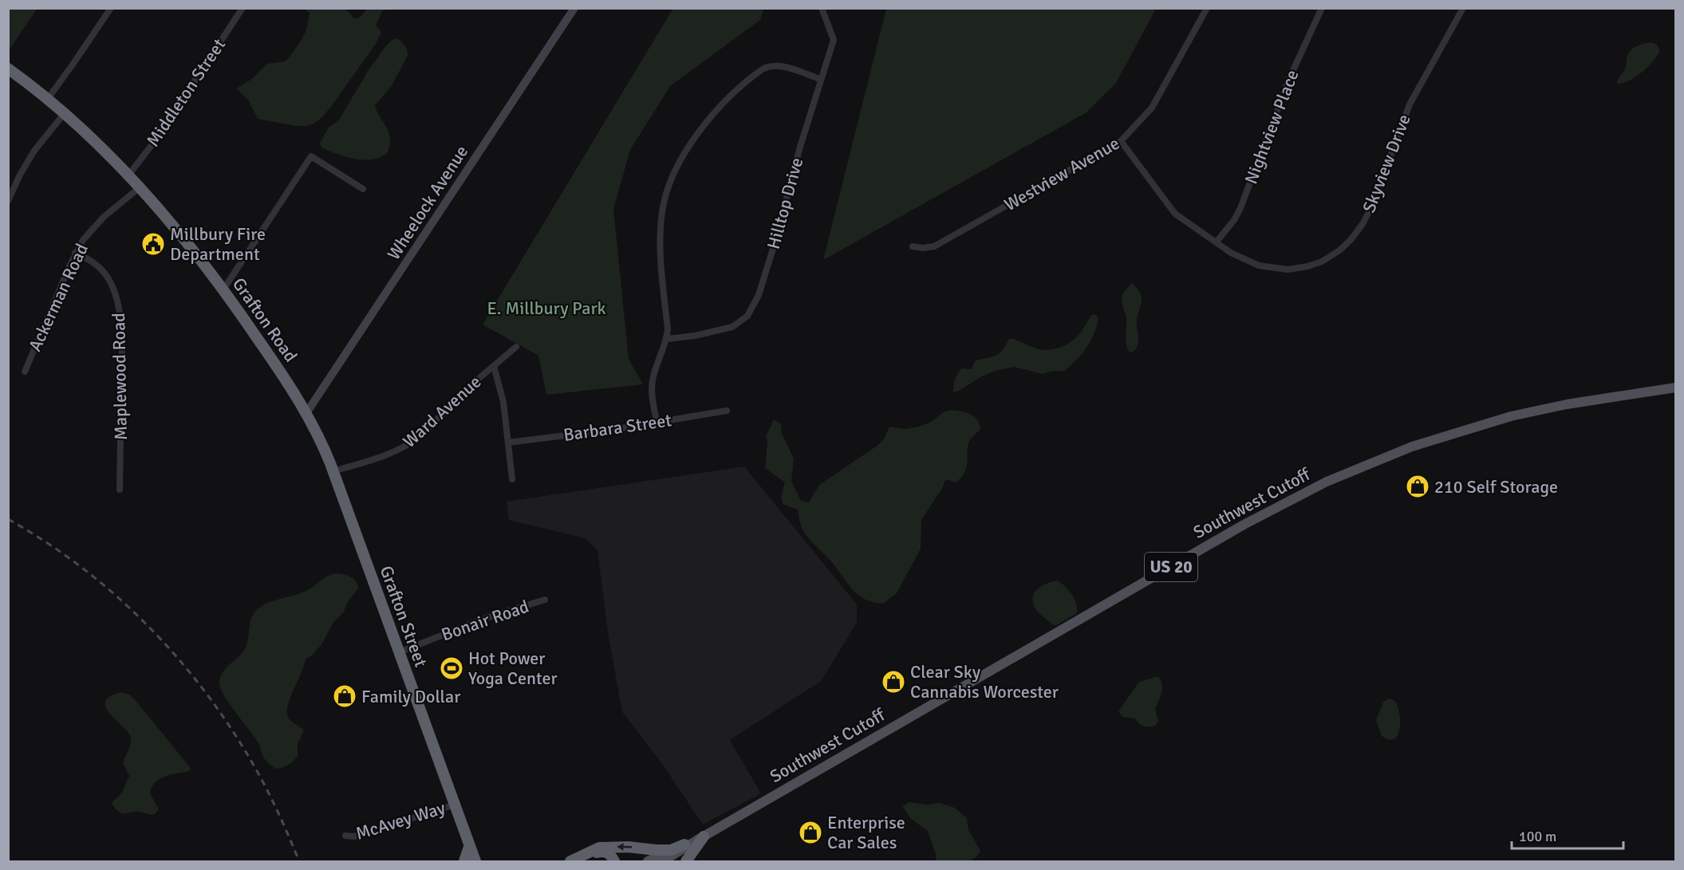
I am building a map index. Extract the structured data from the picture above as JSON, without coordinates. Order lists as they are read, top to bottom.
{
  "streets": {
    "highway": [
      "Grafton Road",
      "Southwest Cutoff",
      "US 20",
      "Grafton Street"
    ],
    "street": [
      "Middleton Street",
      "Nightview Place",
      "Skyview Drive",
      "Westview Avenue",
      "Wheelock Avenue",
      "Hilltop Drive",
      "Ackerman Road",
      "Maplewood Road",
      "Ward Avenue",
      "Barbara Street",
      "Bonair Road",
      "McAvey Way"
    ]
  },
  "crossings": [
    ["Middleton Street", "Grafton Road"],
    ["Nightview Place", "Skyview Drive"],
    ["Skyview Drive", "Westview Avenue"],
    ["Wheelock Avenue", "Grafton Road"],
    ["Ackerman Road", "Grafton Road"],
    ["Ackerman Road", "Maplewood Road"],
    ["Grafton Road", "Ward Avenue"],
    ["Grafton Road", "Grafton Street"],
    ["Grafton Street", "Bonair Road"],
    ["Grafton Street", "McAvey Way"]
  ],
  "parks": ["E. Millbury Park"],
  "places": {
    "public building": ["Millbury Fire Department"],
    "shop": [
      "210 Self Storage",
      "Clear Sky Cannabis Worcester",
      "Family Dollar",
      "Enterprise Car Sales"
    ],
    "sports": ["Hot Power Yoga Center"]
  },
  "scale_bar": "100 m"
}
